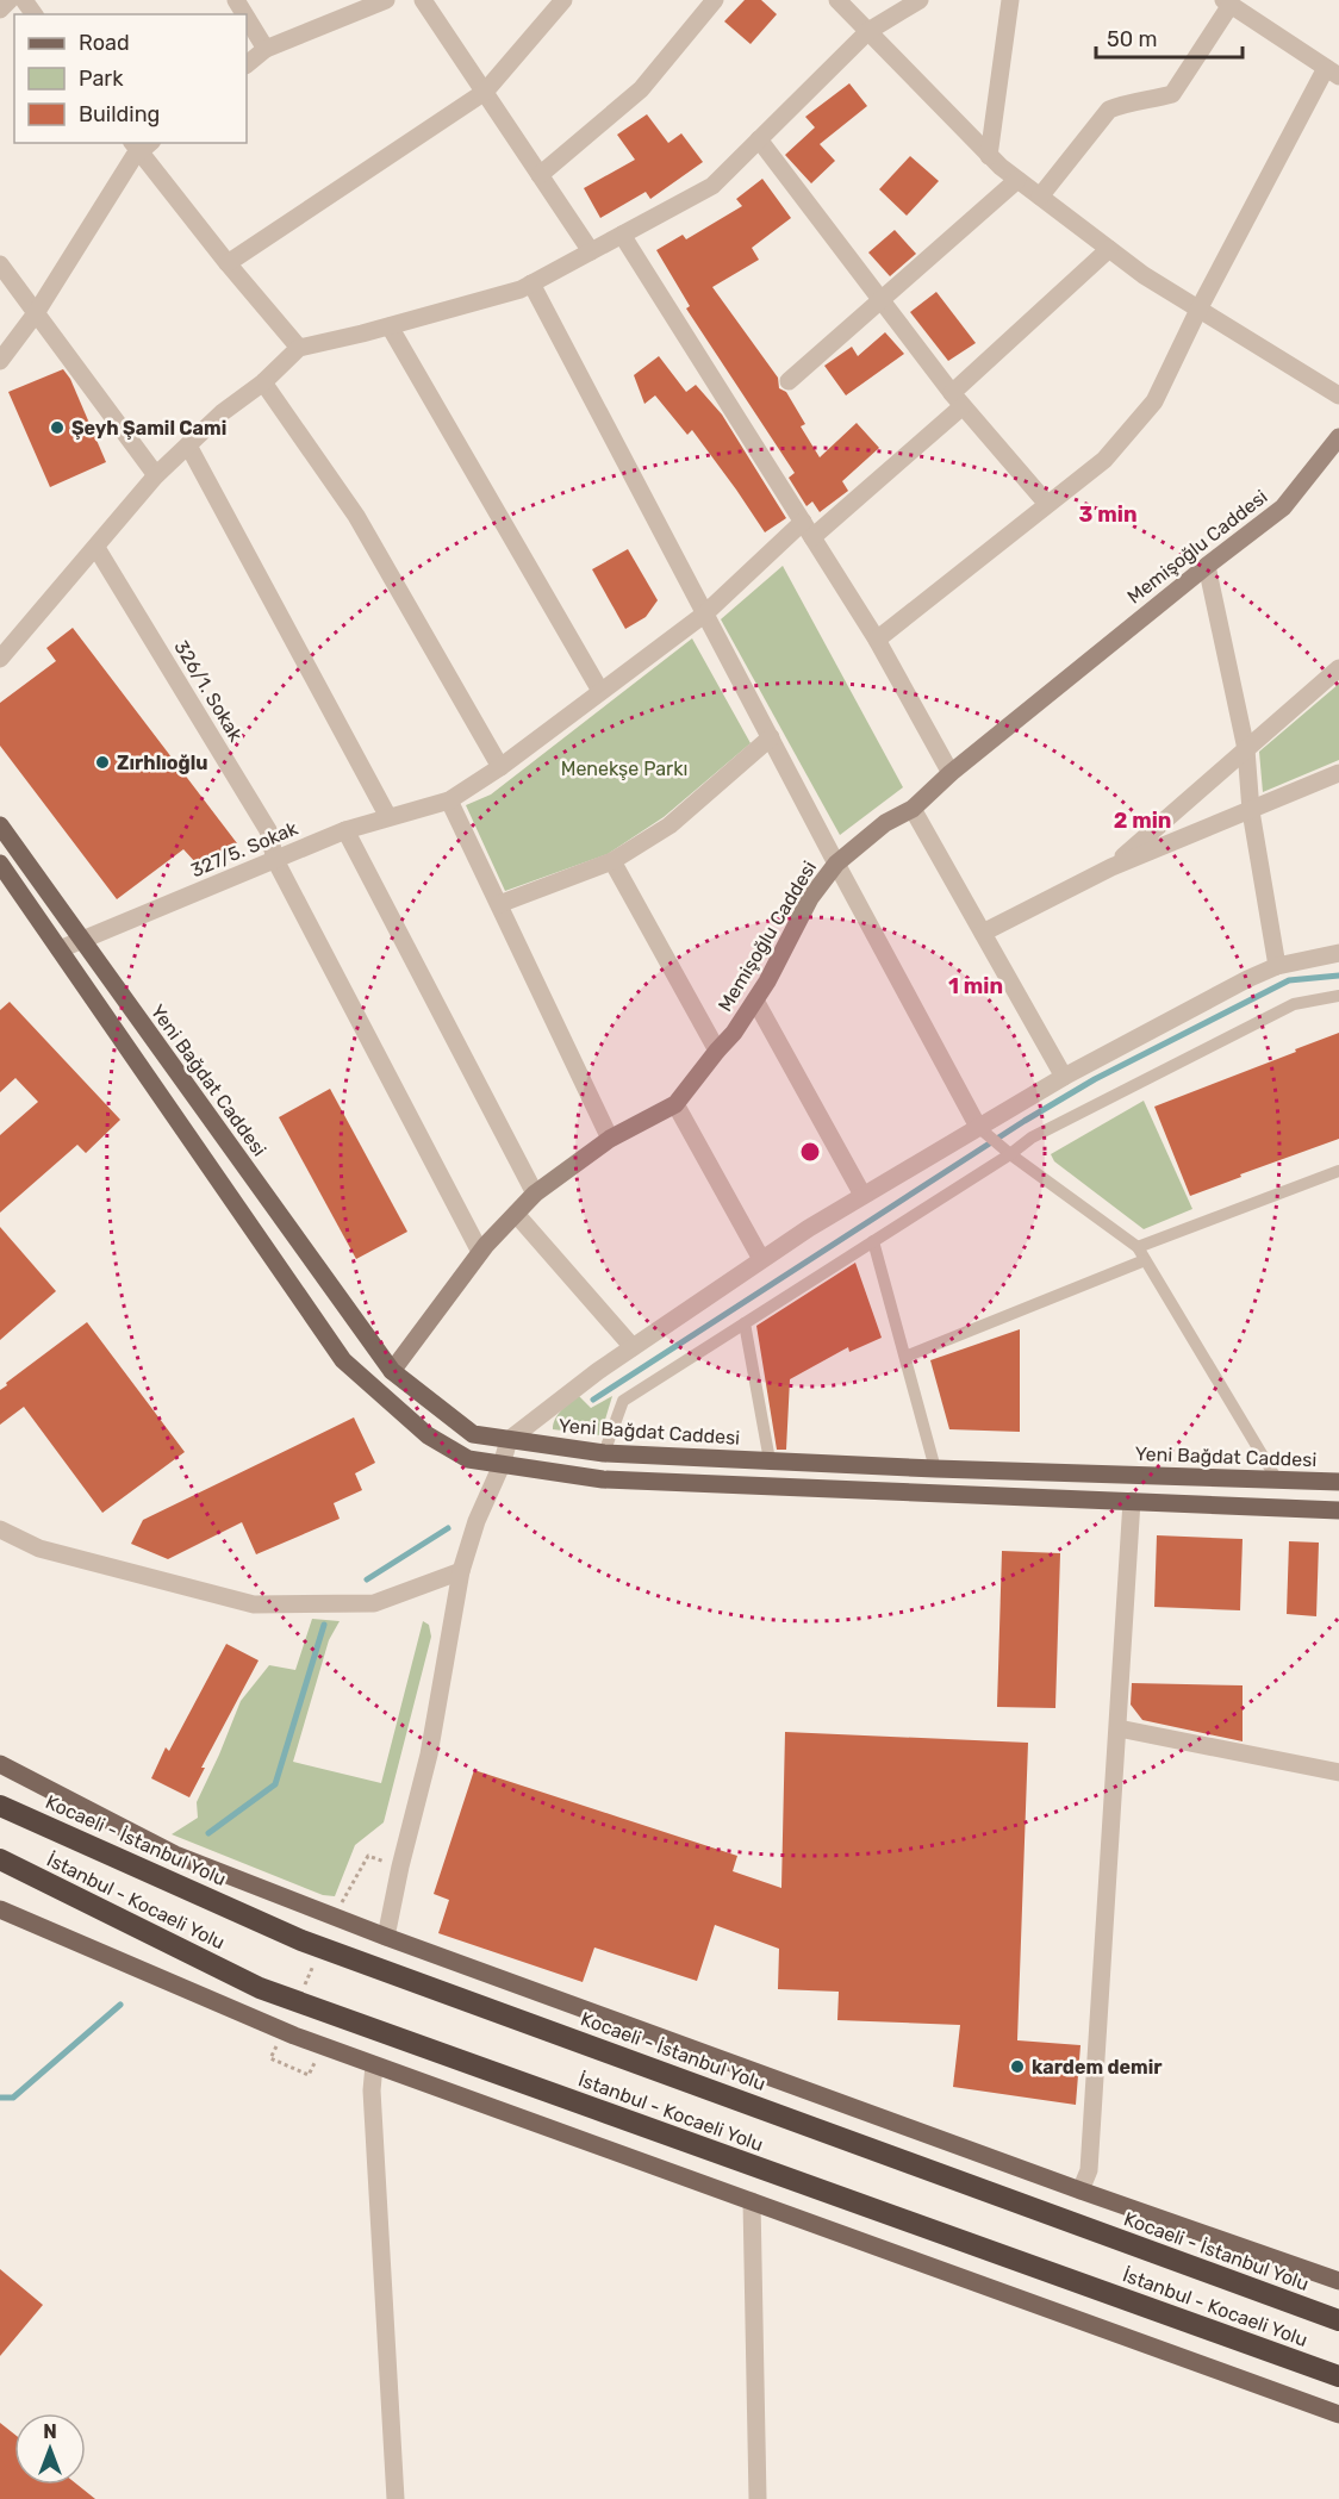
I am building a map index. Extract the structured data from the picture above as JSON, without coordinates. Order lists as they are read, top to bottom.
{
  "streets": {
    "highway": ["Kocaeli - İstanbul Yolu", "İstanbul - Kocaeli Yolu"],
    "main road": ["Yeni Bağdat Caddesi"],
    "street": ["Memişoğlu Caddesi", "326/1. Sokak", "327/5. Sokak"]
  },
  "crossings": [
    ["Memişoğlu Caddesi", "326/1. Sokak"],
    ["Memişoğlu Caddesi", "Yeni Bağdat Caddesi"],
    ["326/1. Sokak", "327/5. Sokak"],
    ["327/5. Sokak", "Yeni Bağdat Caddesi"]
  ],
  "parks": ["Menekşe Parkı"],
  "places": ["Şeyh Şamil Cami", "Zırhlıoğlu", "kardem demir"],
  "legend": ["Road", "Park", "Building"],
  "scale_bar": "50 m",
  "north": "top",
  "rings": ["3 min", "2 min", "1 min"]
}
